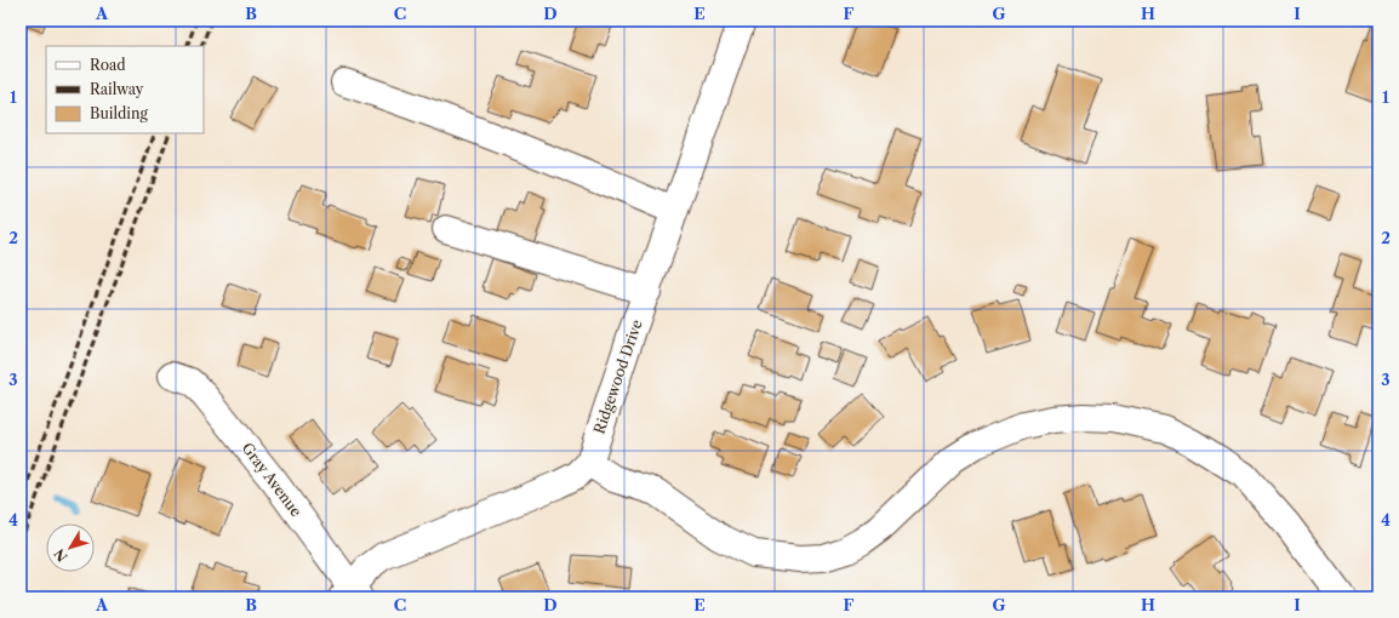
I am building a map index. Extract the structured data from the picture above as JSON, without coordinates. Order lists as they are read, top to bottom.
{
  "streets": {
    "street": ["Ridgewood Drive", "Gray Avenue"]
  },
  "legend": ["Road", "Railway", "Building"],
  "north": "bottom left",
  "grid": {
    "columns": [
      "A",
      "B",
      "C",
      "D",
      "E",
      "F",
      "G",
      "H",
      "I"
    ],
    "rows": [
      "1",
      "2",
      "3",
      "4"
    ]
  }
}
